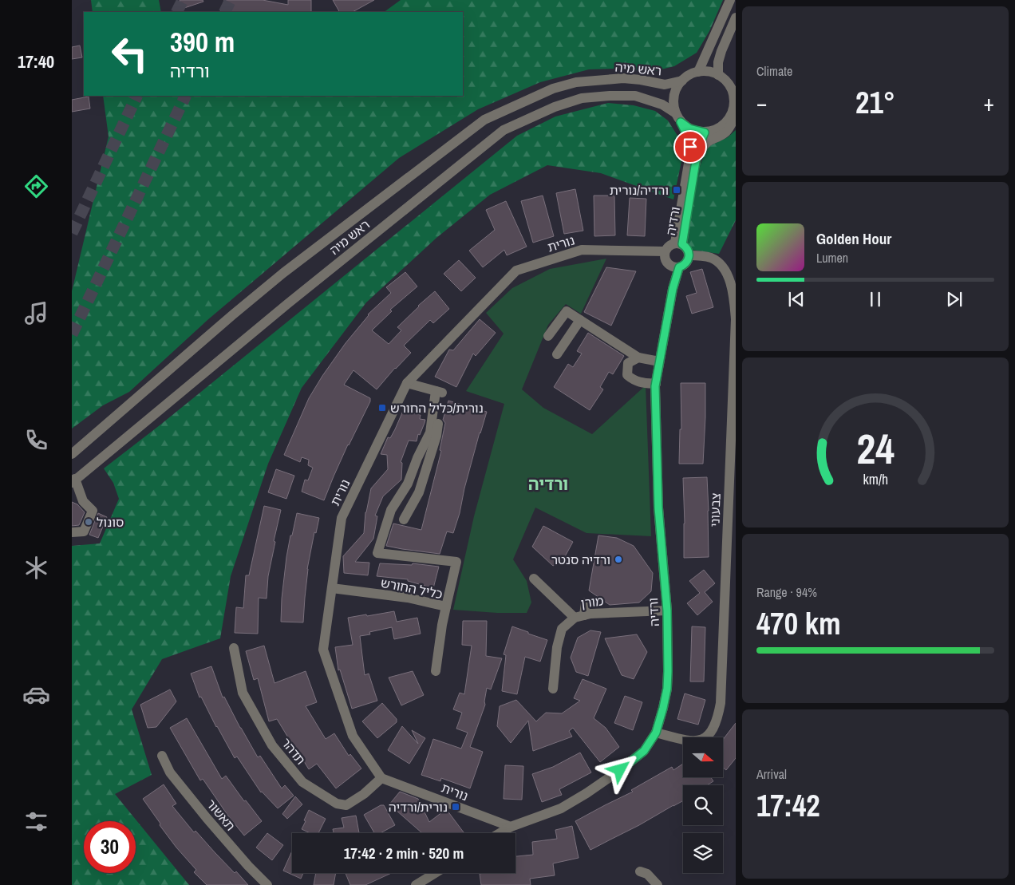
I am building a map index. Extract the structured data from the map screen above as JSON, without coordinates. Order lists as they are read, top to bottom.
{
  "streets": {
    "street": [
      "ראש מיה",
      "ורדיה",
      "נורית",
      "צבעוני",
      "כליל החורש",
      "מורן",
      "תדהר",
      "תאשור"
    ]
  },
  "crossings": [
    ["ראש מיה", "ורדיה"],
    ["ורדיה", "נורית"],
    ["ורדיה", "צבעוני"],
    ["ורדיה", "מורן"],
    ["נורית", "צבעוני"],
    ["נורית", "כליל החורש"],
    ["נורית", "תדהר"]
  ],
  "districts": ["ורדיה"],
  "places": {
    "transit": ["ורדיה/נורית", "נורית/כליל החורש", "נורית/ורדיה"],
    "other": ["סונול", "ורדיה סנטר"]
  },
  "north": "right",
  "page": {
    "tabs": "17:40",
    "tile": [
      "Climate",
      ["Range · 94%", "470 km"],
      ["Arrival", "17:42"]
    ],
    "turn": ["390 m", "ורדיה"],
    "heat": ["−", "21°", "+"],
    "song": ["Golden Hour", "Lumen"],
    "limit": "30",
    "trip": "17:42 · 2 min · 520 m",
    "gauge": ["24", "km/h"]
  }
}
